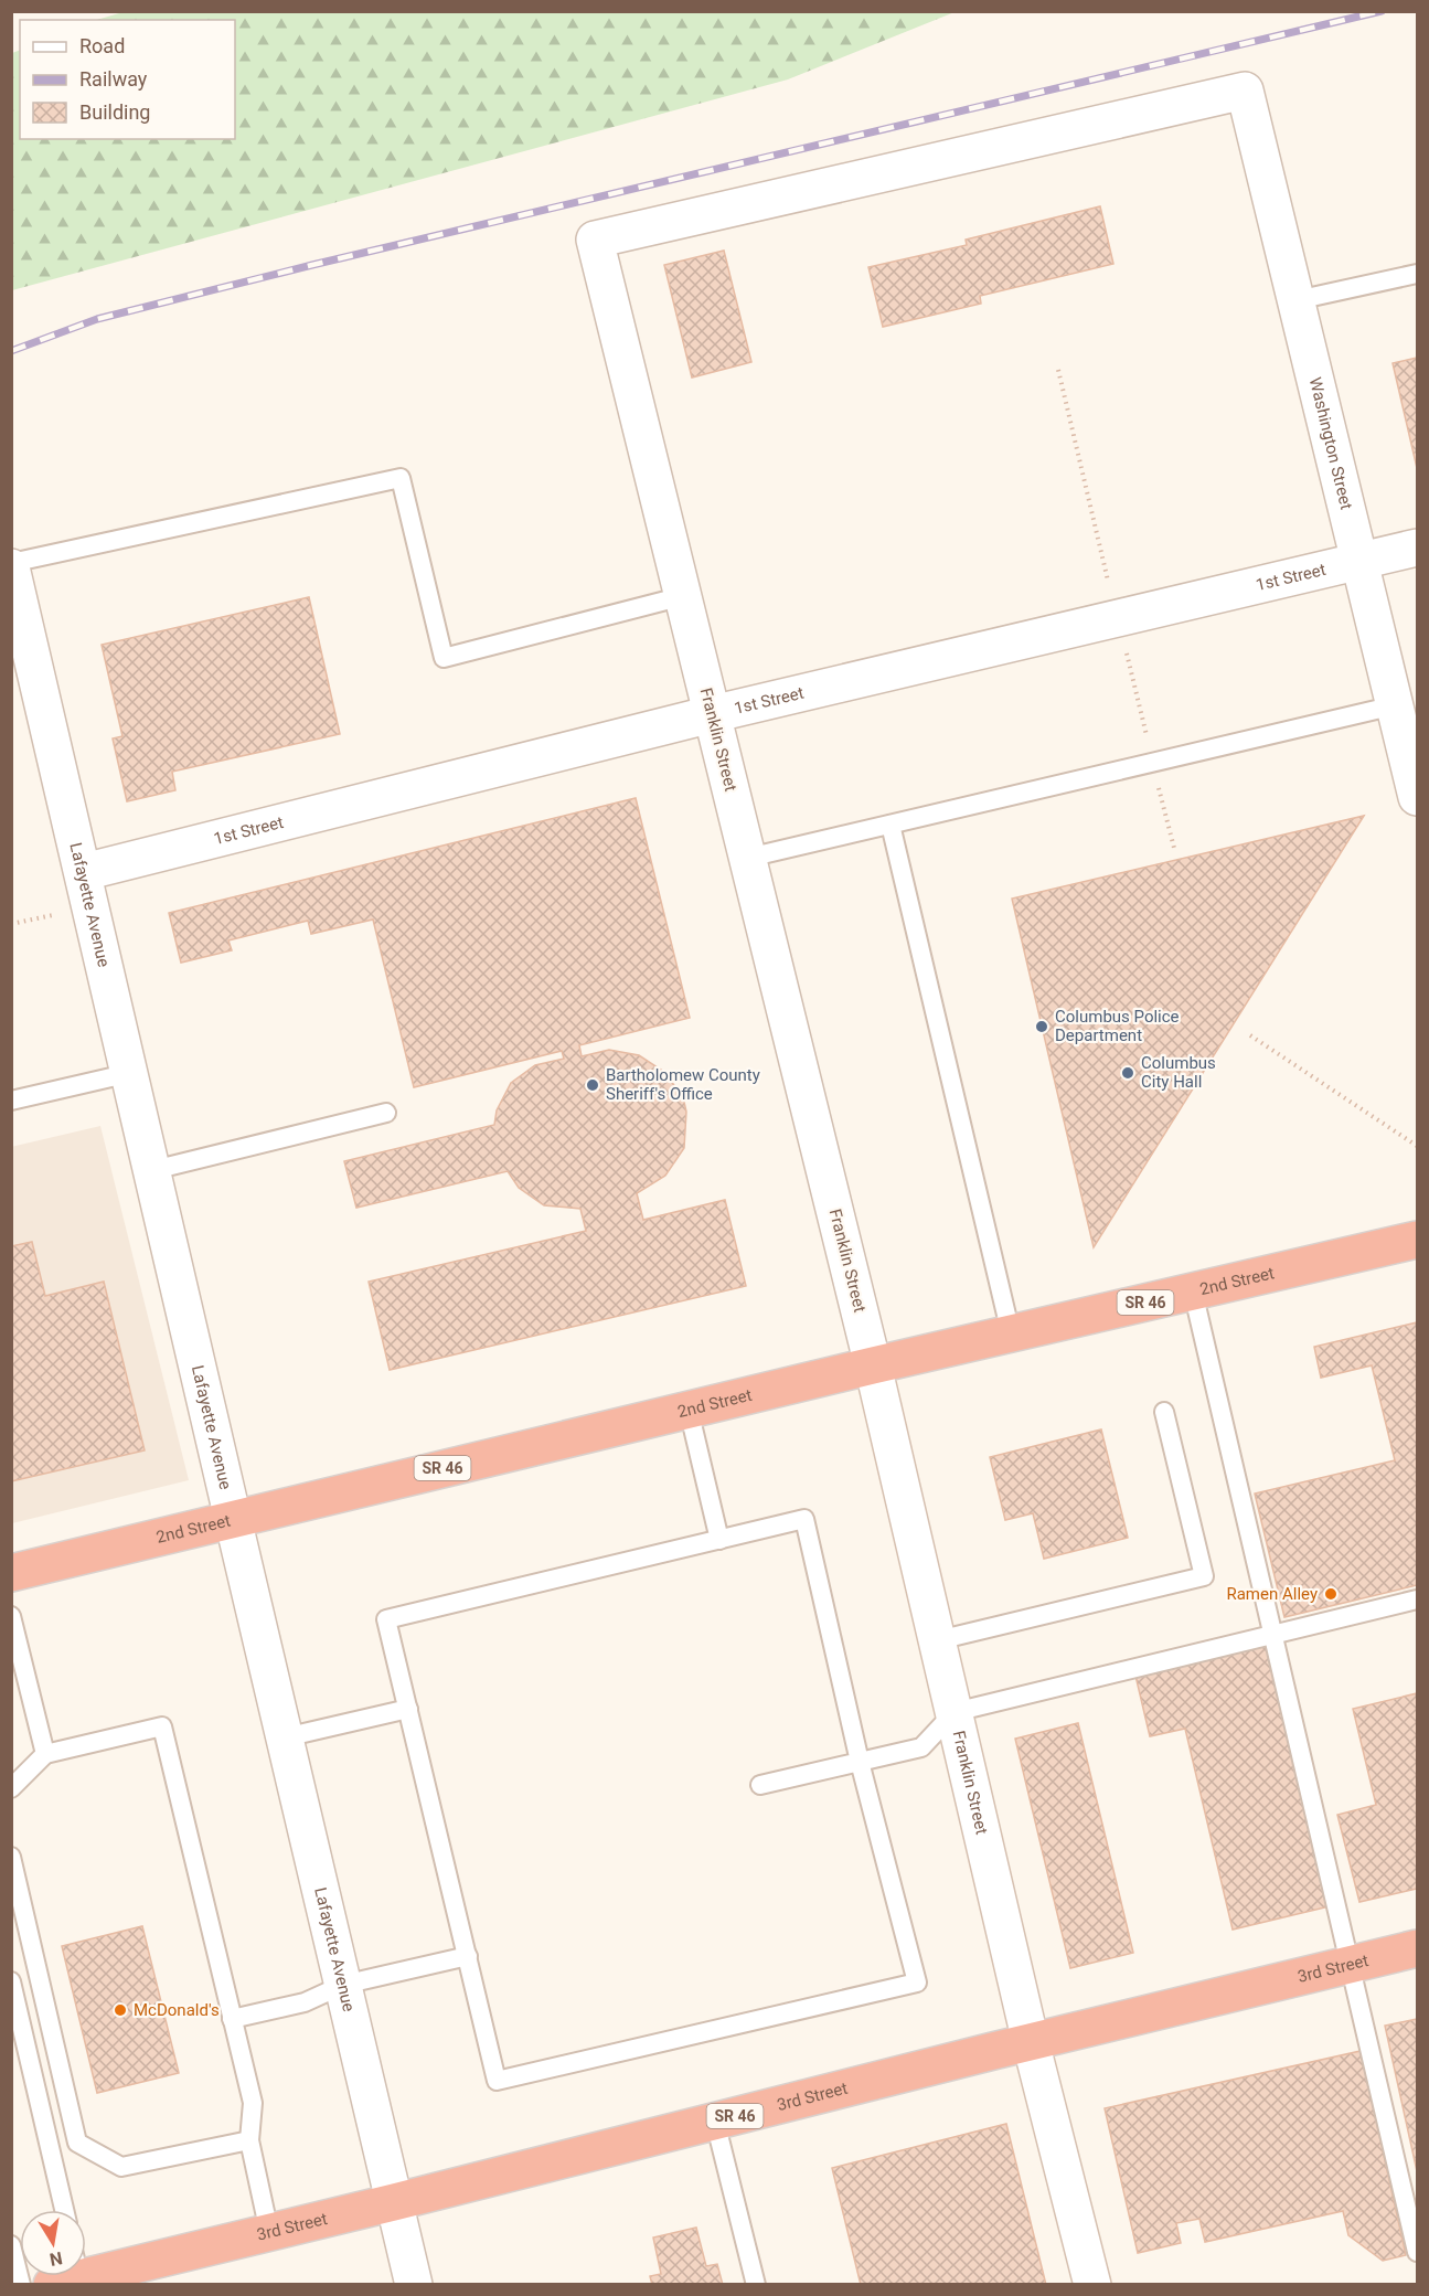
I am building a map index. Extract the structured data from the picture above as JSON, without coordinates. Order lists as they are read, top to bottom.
{
  "streets": {
    "highway": ["2nd Street", "SR 46", "3rd Street"],
    "street": [
      "Washington Street",
      "1st Street",
      "Franklin Street",
      "Lafayette Avenue"
    ]
  },
  "crossings": [
    ["Washington Street", "1st Street"],
    ["Washington Street", "Franklin Street"],
    ["1st Street", "Franklin Street"],
    ["1st Street", "Lafayette Avenue"],
    ["Franklin Street", "2nd Street"],
    ["Franklin Street", "3rd Street"],
    ["Lafayette Avenue", "2nd Street"],
    ["Lafayette Avenue", "3rd Street"]
  ],
  "places": [
    "Columbus Police Department",
    "Columbus City Hall",
    "Bartholomew County Sheriff's Office",
    "Ramen Alley",
    "McDonald's"
  ],
  "legend": ["Road", "Railway", "Building"],
  "north": "bottom"
}
